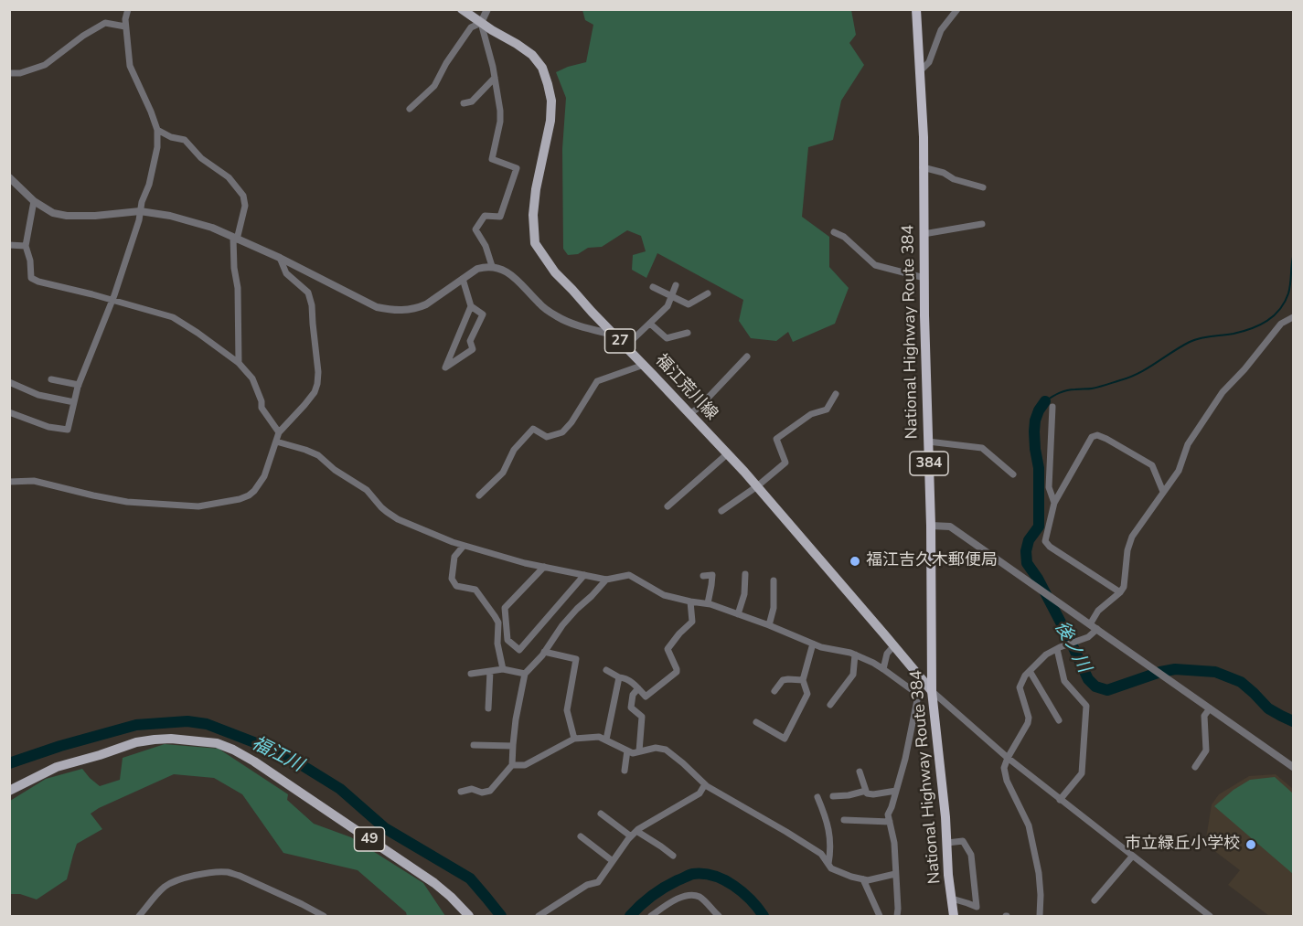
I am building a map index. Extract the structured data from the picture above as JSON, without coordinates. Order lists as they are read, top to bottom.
{
  "streets": {
    "highway": ["National Highway Route 384", "384"],
    "main road": ["27", "福江荒川線", "49"]
  },
  "crossings": [
    ["National Highway Route 384", "福江荒川線"]
  ],
  "water": ["後ノ川", "福江川"],
  "places": ["福江吉久木郵便局", "市立緑丘小学校"]
}
